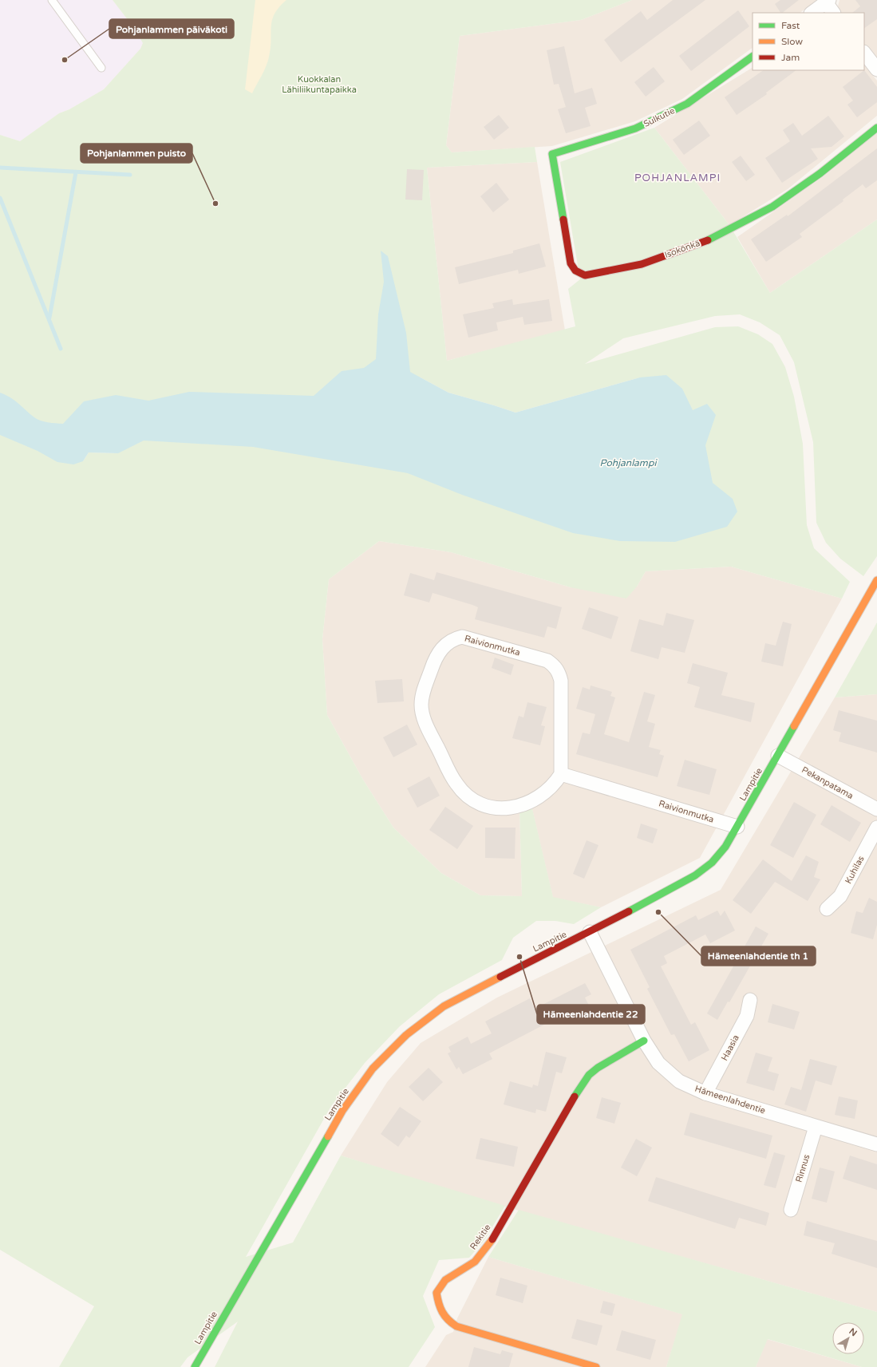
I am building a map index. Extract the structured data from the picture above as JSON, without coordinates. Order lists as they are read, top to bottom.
{
  "streets": {
    "street": [
      "Sulkutie",
      "Isokönkä",
      "Raivionmutka",
      "Pekanpatama",
      "Lampitie",
      "Kuhilas",
      "Haasia",
      "Hämeenlahdentie",
      "Rinnus",
      "Rekitie"
    ]
  },
  "crossings": [
    ["Sulkutie", "Isokönkä"],
    ["Raivionmutka", "Lampitie"],
    ["Pekanpatama", "Lampitie"],
    ["Lampitie", "Hämeenlahdentie"],
    ["Haasia", "Hämeenlahdentie"],
    ["Hämeenlahdentie", "Rinnus"],
    ["Hämeenlahdentie", "Rekitie"]
  ],
  "districts": ["POHJANLAMPI"],
  "water": ["Pohjanlampi"],
  "parks": ["Kuokkalan Lähiliikuntapaikka"],
  "places": [
    "Pohjanlammen päiväkoti",
    "Pohjanlammen puisto",
    "Hämeenlahdentie th 1",
    "Hämeenlahdentie 22"
  ],
  "legend": ["Fast", "Slow", "Jam"],
  "north": "top right"
}
